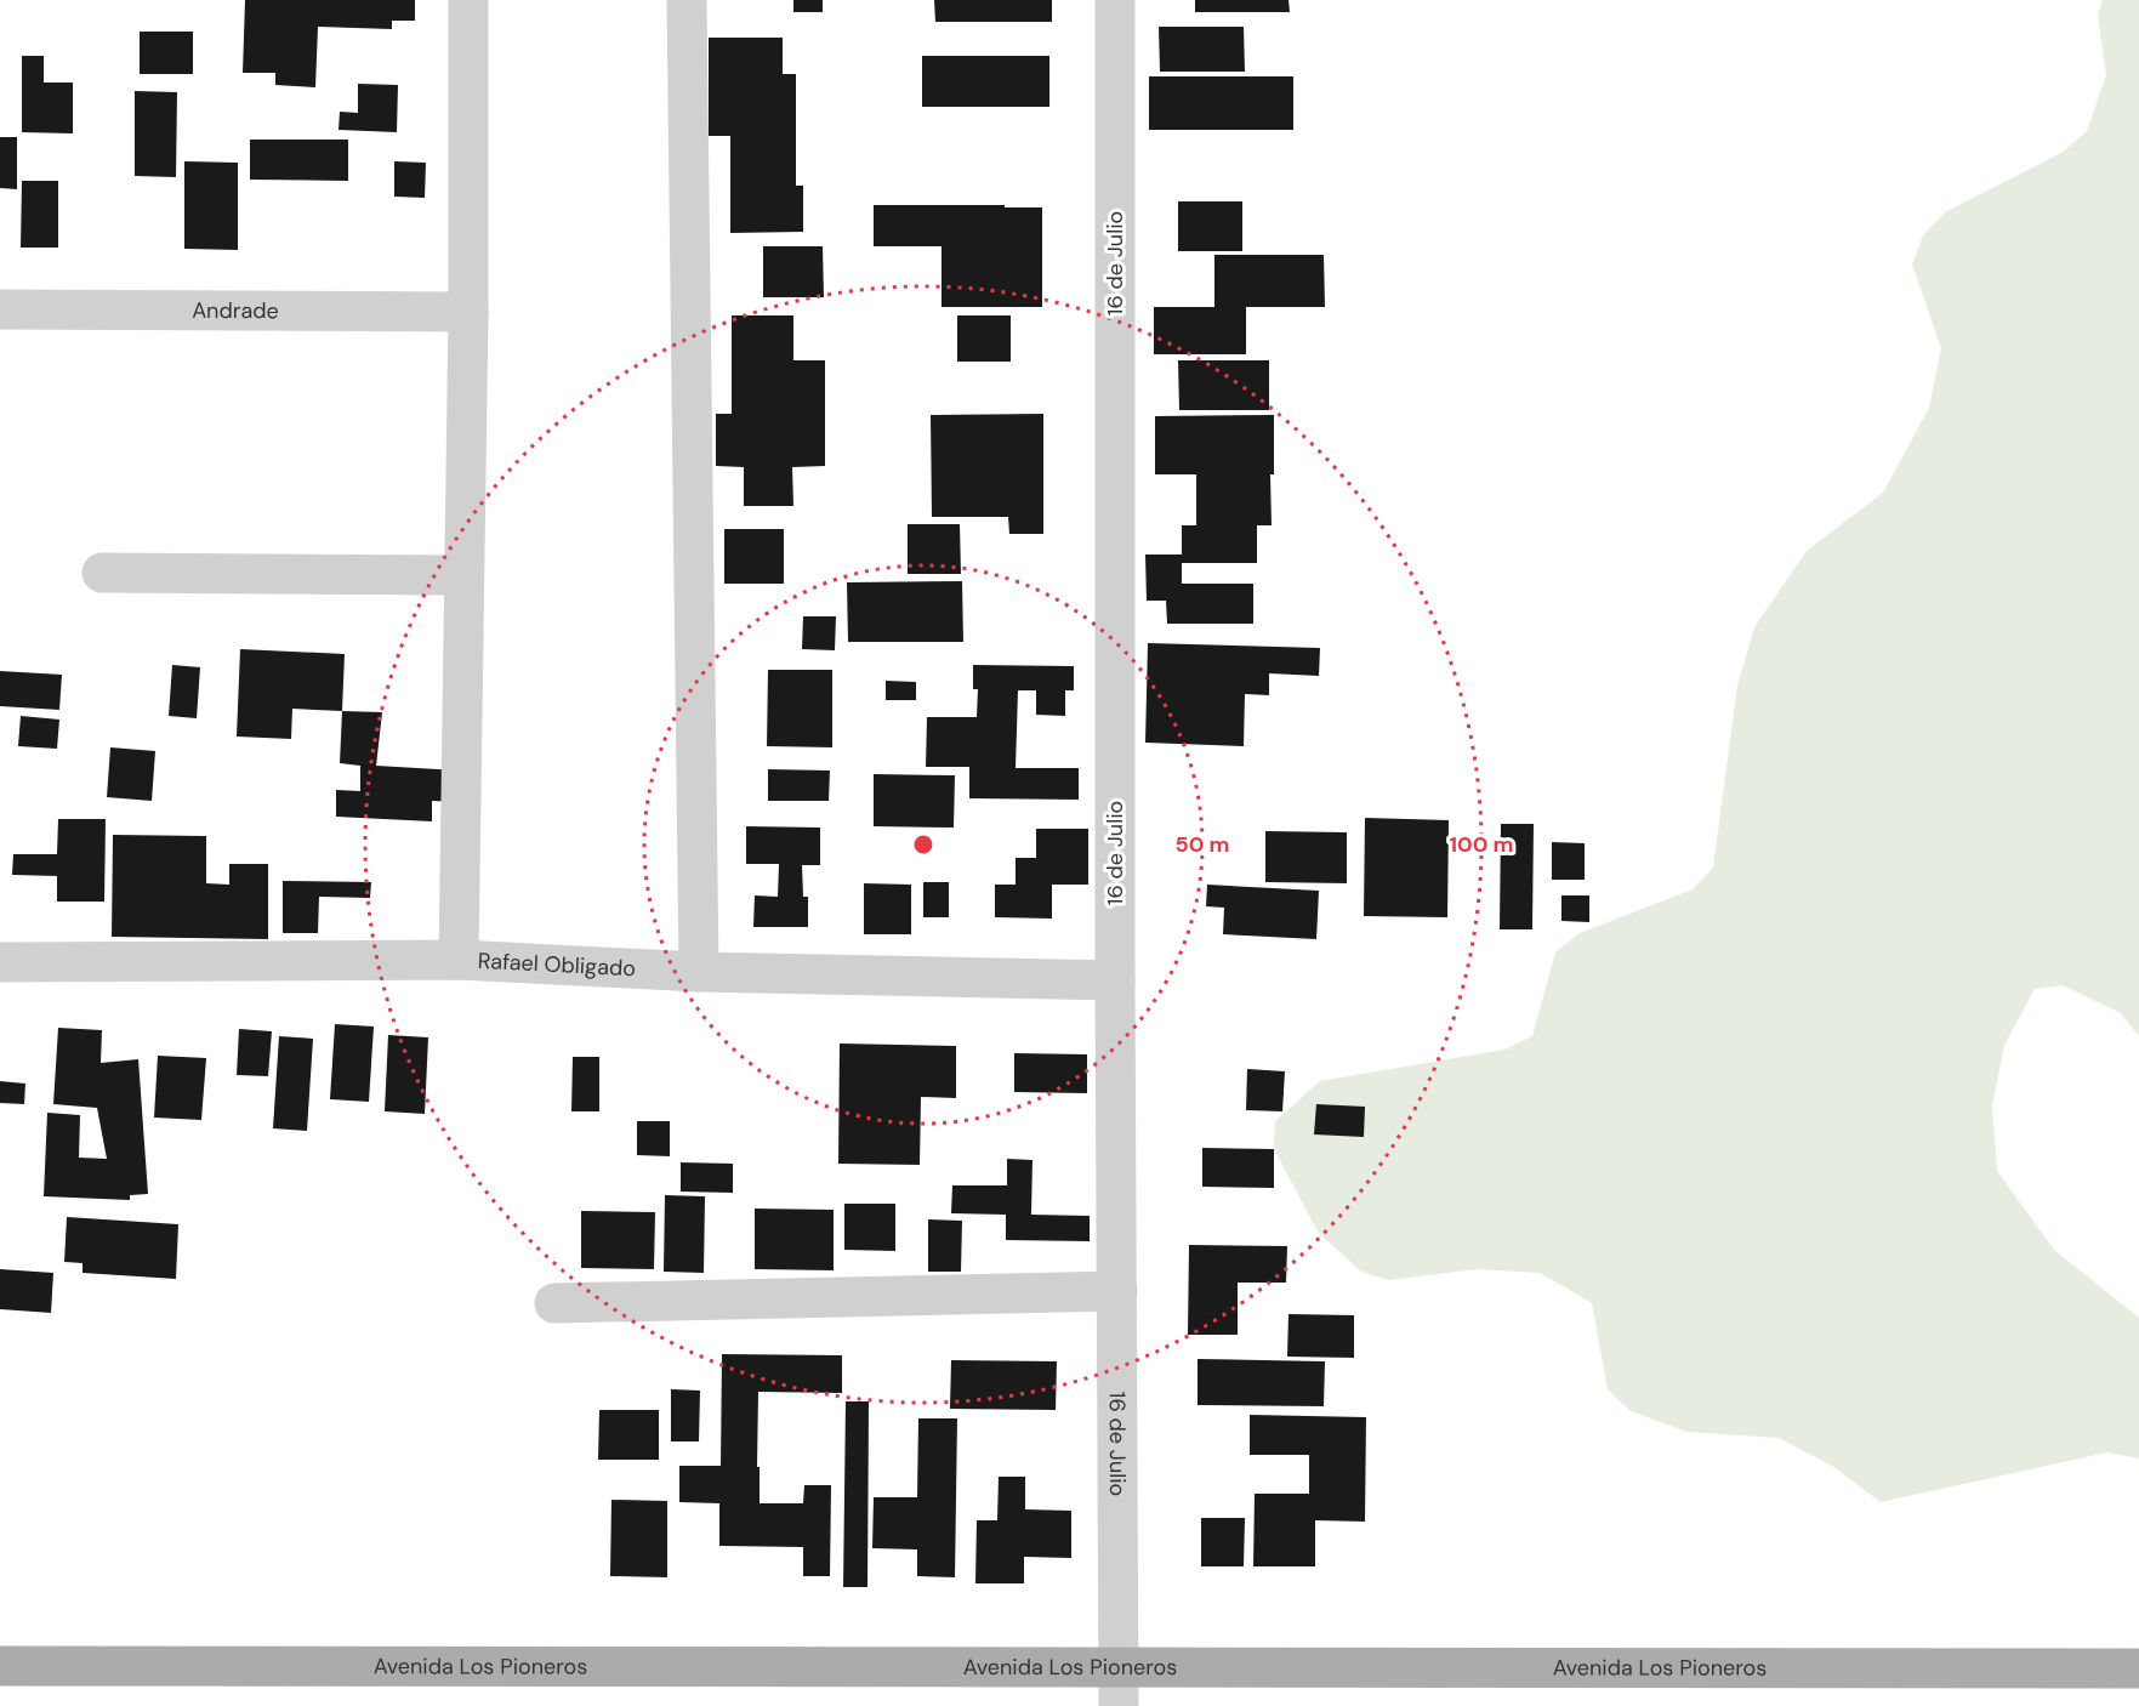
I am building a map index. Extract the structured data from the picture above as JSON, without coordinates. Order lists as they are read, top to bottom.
{
  "streets": {
    "main road": ["Avenida Los Pioneros"],
    "street": ["16 de Julio", "Andrade", "Rafael Obligado"]
  },
  "crossings": [
    ["16 de Julio", "Rafael Obligado"],
    ["16 de Julio", "Avenida Los Pioneros"]
  ],
  "rings": ["50 m", "100 m"]
}
